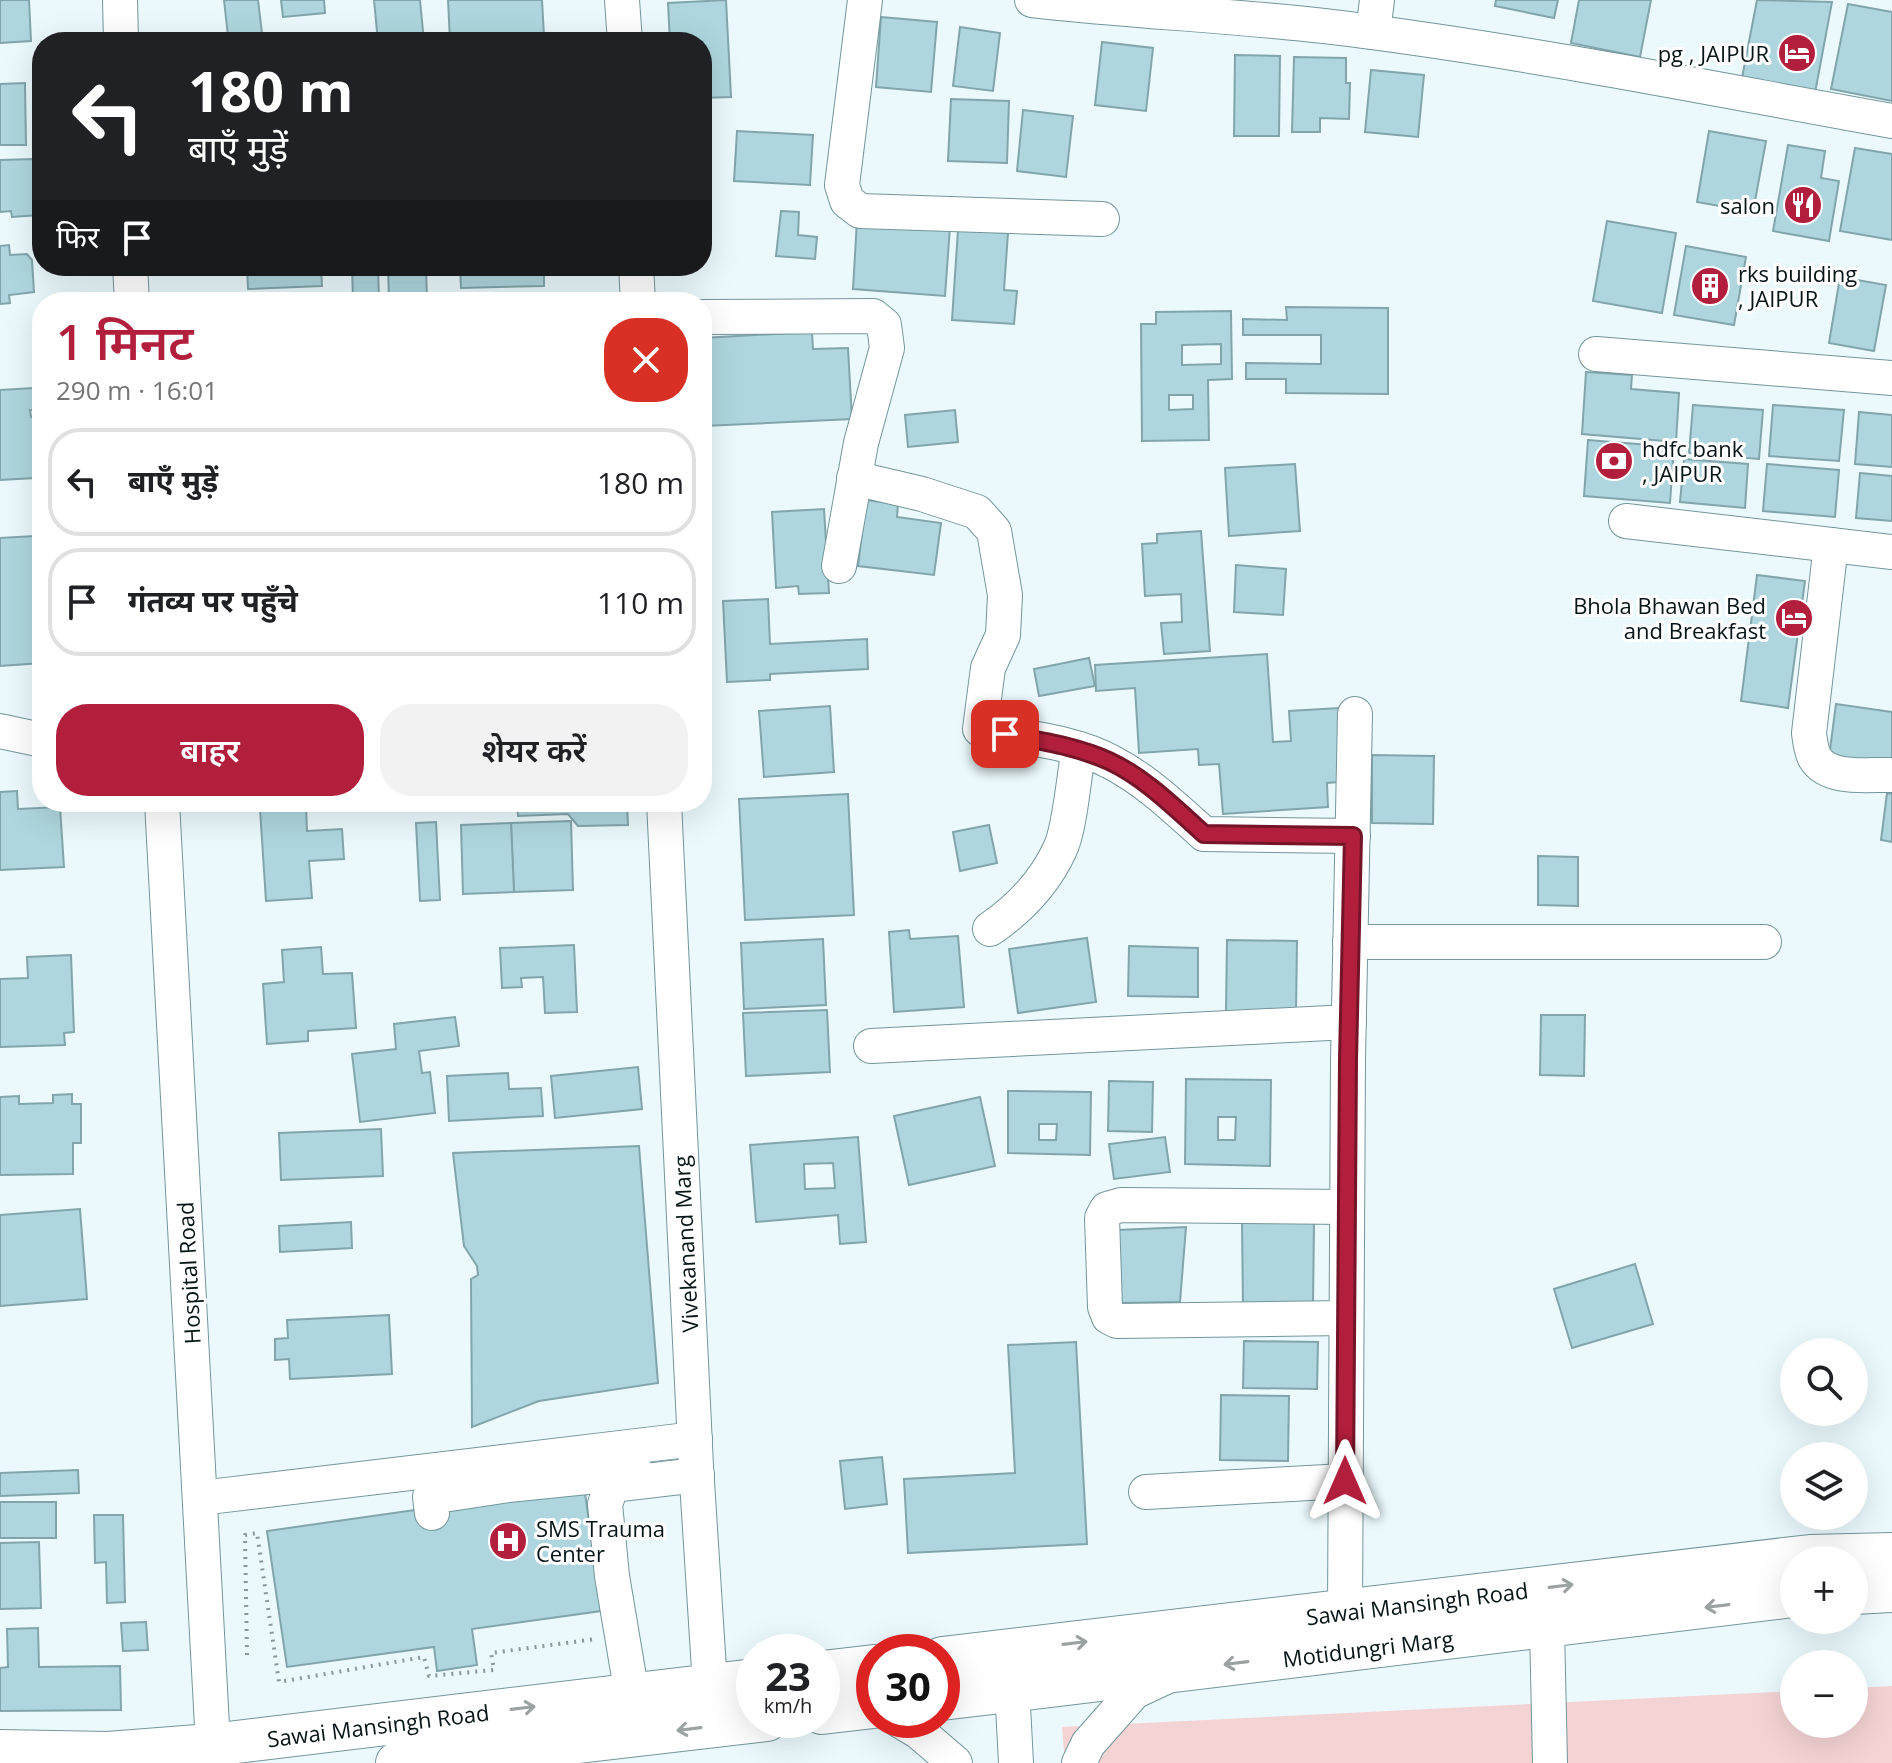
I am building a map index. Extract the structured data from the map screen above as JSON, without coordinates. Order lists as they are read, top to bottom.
{
  "streets": {
    "main road": ["Sawai Mansingh Road", "Motidungri Marg"],
    "street": ["Vivekanand Marg", "Hospital Road"]
  },
  "crossings": [
    ["Vivekanand Marg", "Sawai Mansingh Road"],
    ["Hospital Road", "Sawai Mansingh Road"],
    ["Sawai Mansingh Road", "Motidungri Marg"]
  ],
  "one_way": ["Sawai Mansingh Road", "Motidungri Marg"],
  "places": {
    "hotel": ["pg , JAIPUR", "Bhola Bhawan Bed and Breakfast"],
    "restaurant": ["salon"],
    "building": ["rks building , JAIPUR"],
    "bank": ["hdfc bank , JAIPUR"],
    "hospital": ["SMS Trauma Center"]
  },
  "page": {
    "turn": ["180 m", "बाएँ मुड़ें"],
    "then": "फिर",
    "heading": ["1 मिनट", "290 m · 16:01"],
    "list": [
      {
        "name": "बाएँ मुड़ें",
        "value": "180 m"
      },
      {
        "name": "गंतव्य पर पहुँचे",
        "value": "110 m"
      }
    ],
    "buttons": ["बाहर", "शेयर करें"],
    "map_buttons": ["+", "−"],
    "speed": "23 km/h",
    "limit": "30"
  }
}
